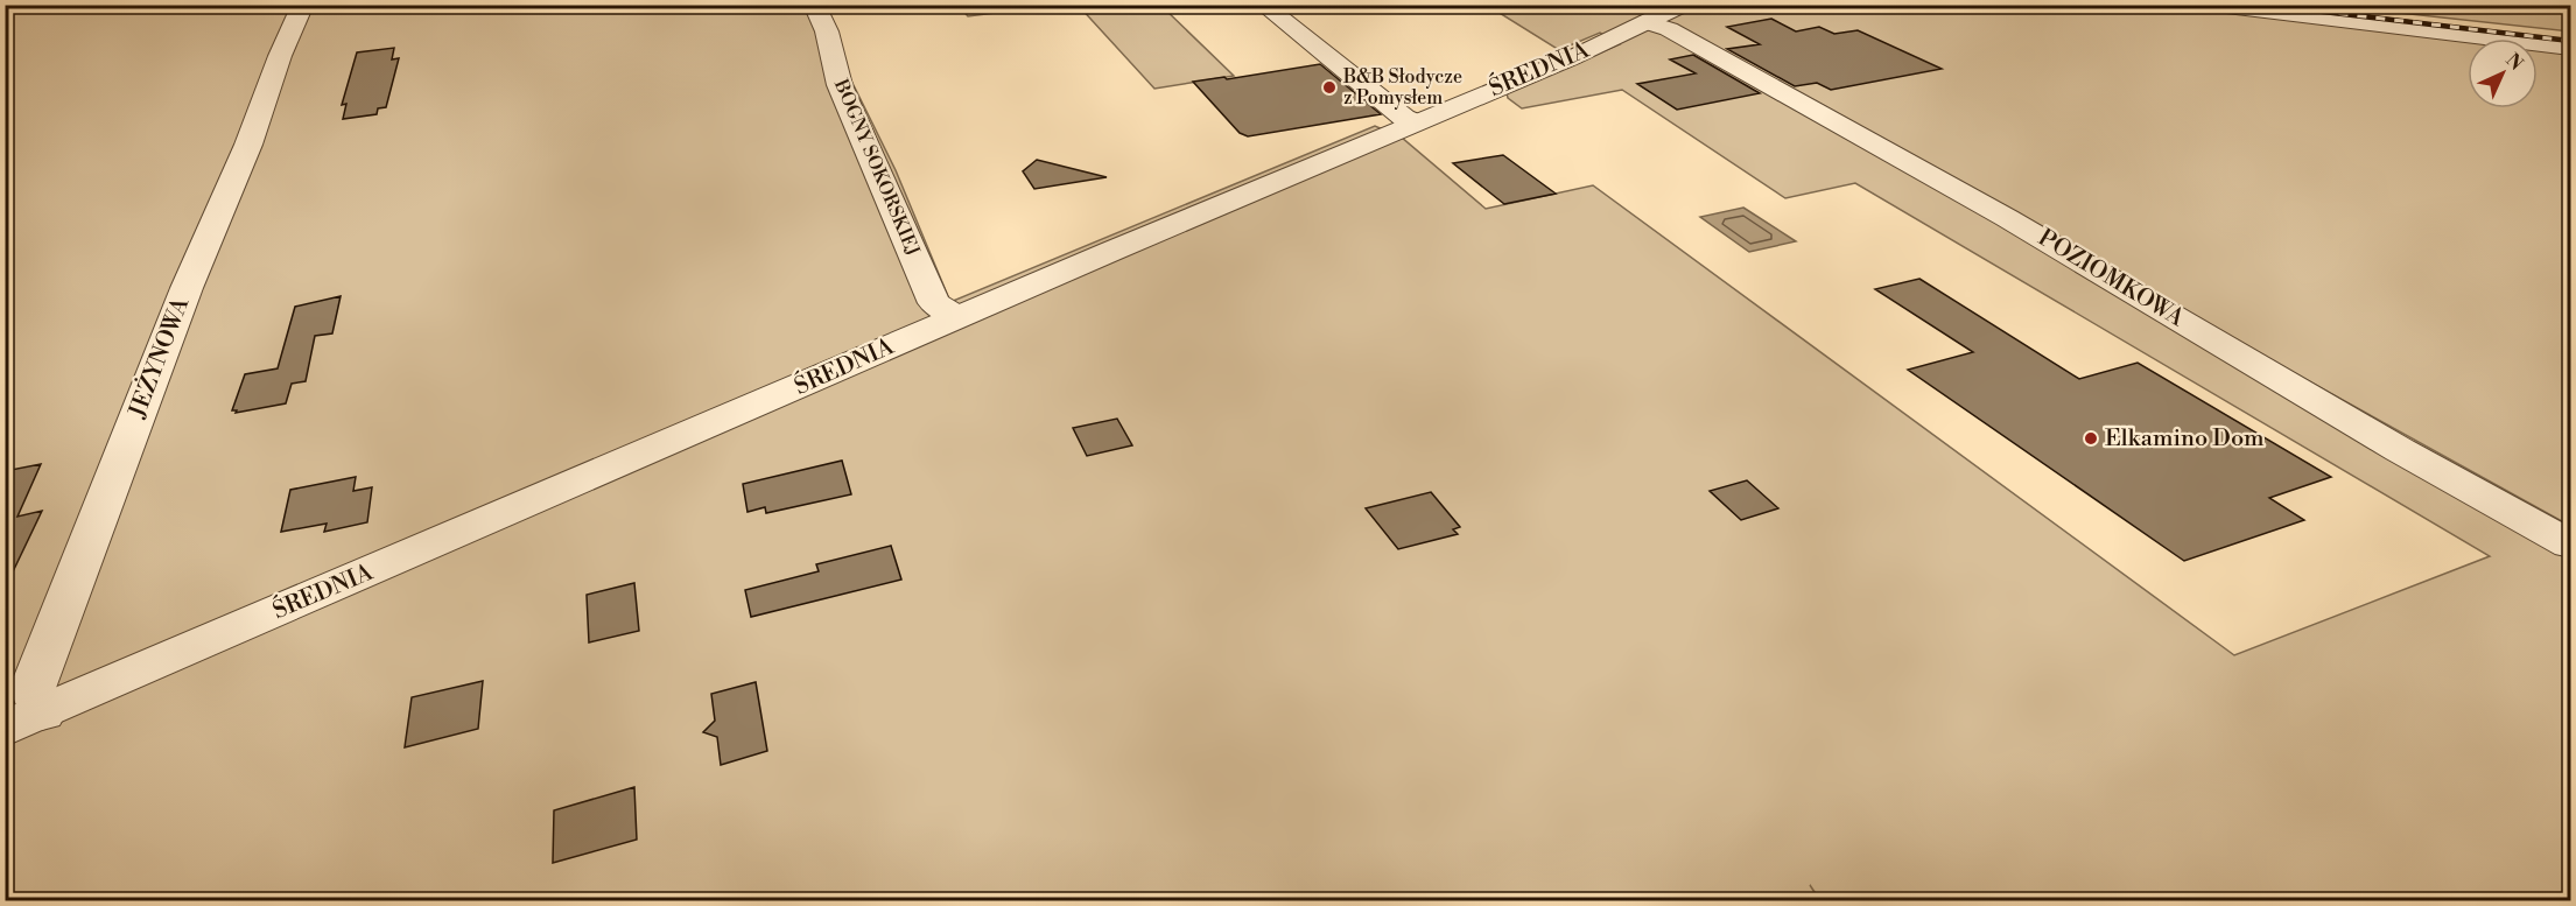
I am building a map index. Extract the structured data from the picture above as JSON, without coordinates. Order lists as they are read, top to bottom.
{
  "streets": {
    "street": [
      "ŚREDNIA",
      "BOGNY SOKORSKIEJ",
      "POZIOMKOWA",
      "JEŻYNOWA"
    ]
  },
  "crossings": [
    ["ŚREDNIA", "BOGNY SOKORSKIEJ"],
    ["ŚREDNIA", "POZIOMKOWA"],
    ["ŚREDNIA", "JEŻYNOWA"]
  ],
  "places": ["B&B Słodycze z Pomysłem", "Elkamino Dom"],
  "north": "top right"
}
